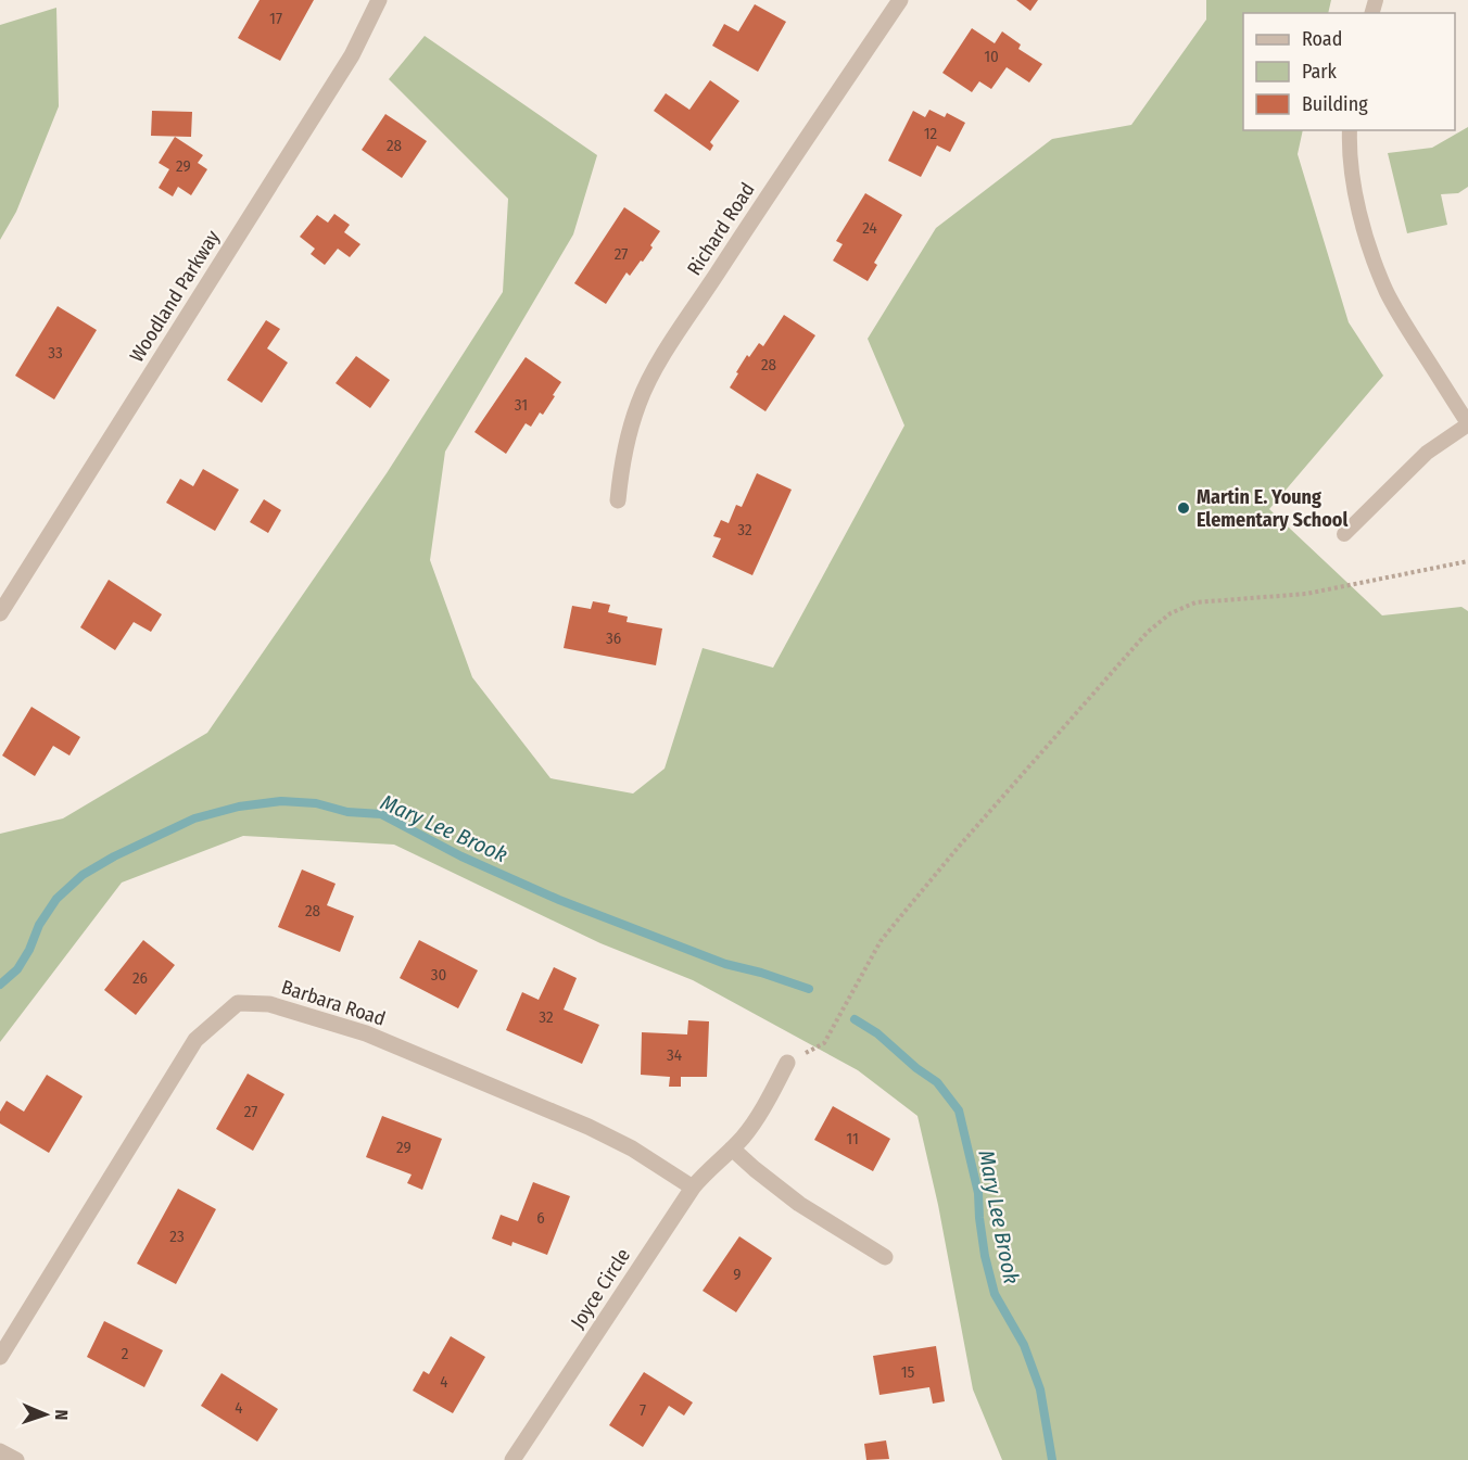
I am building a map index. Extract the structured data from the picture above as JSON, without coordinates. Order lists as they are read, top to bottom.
{
  "streets": {
    "street": [
      "Richard Road",
      "Woodland Parkway",
      "Barbara Road",
      "Joyce Circle"
    ]
  },
  "crossings": [
    ["Barbara Road", "Joyce Circle"]
  ],
  "water": ["Mary Lee Brook"],
  "places": ["Martin E. Young Elementary School"],
  "house_numbers": [
    "17",
    "10",
    "12",
    "28",
    "29",
    "24",
    "27",
    "33",
    "28",
    "31",
    "32",
    "36",
    "28",
    "30",
    "26",
    "32",
    "34",
    "27",
    "11",
    "29",
    "6",
    "23",
    "9",
    "2",
    "15",
    "4",
    "4",
    "7"
  ],
  "legend": ["Road", "Park", "Building"],
  "north": "right"
}
